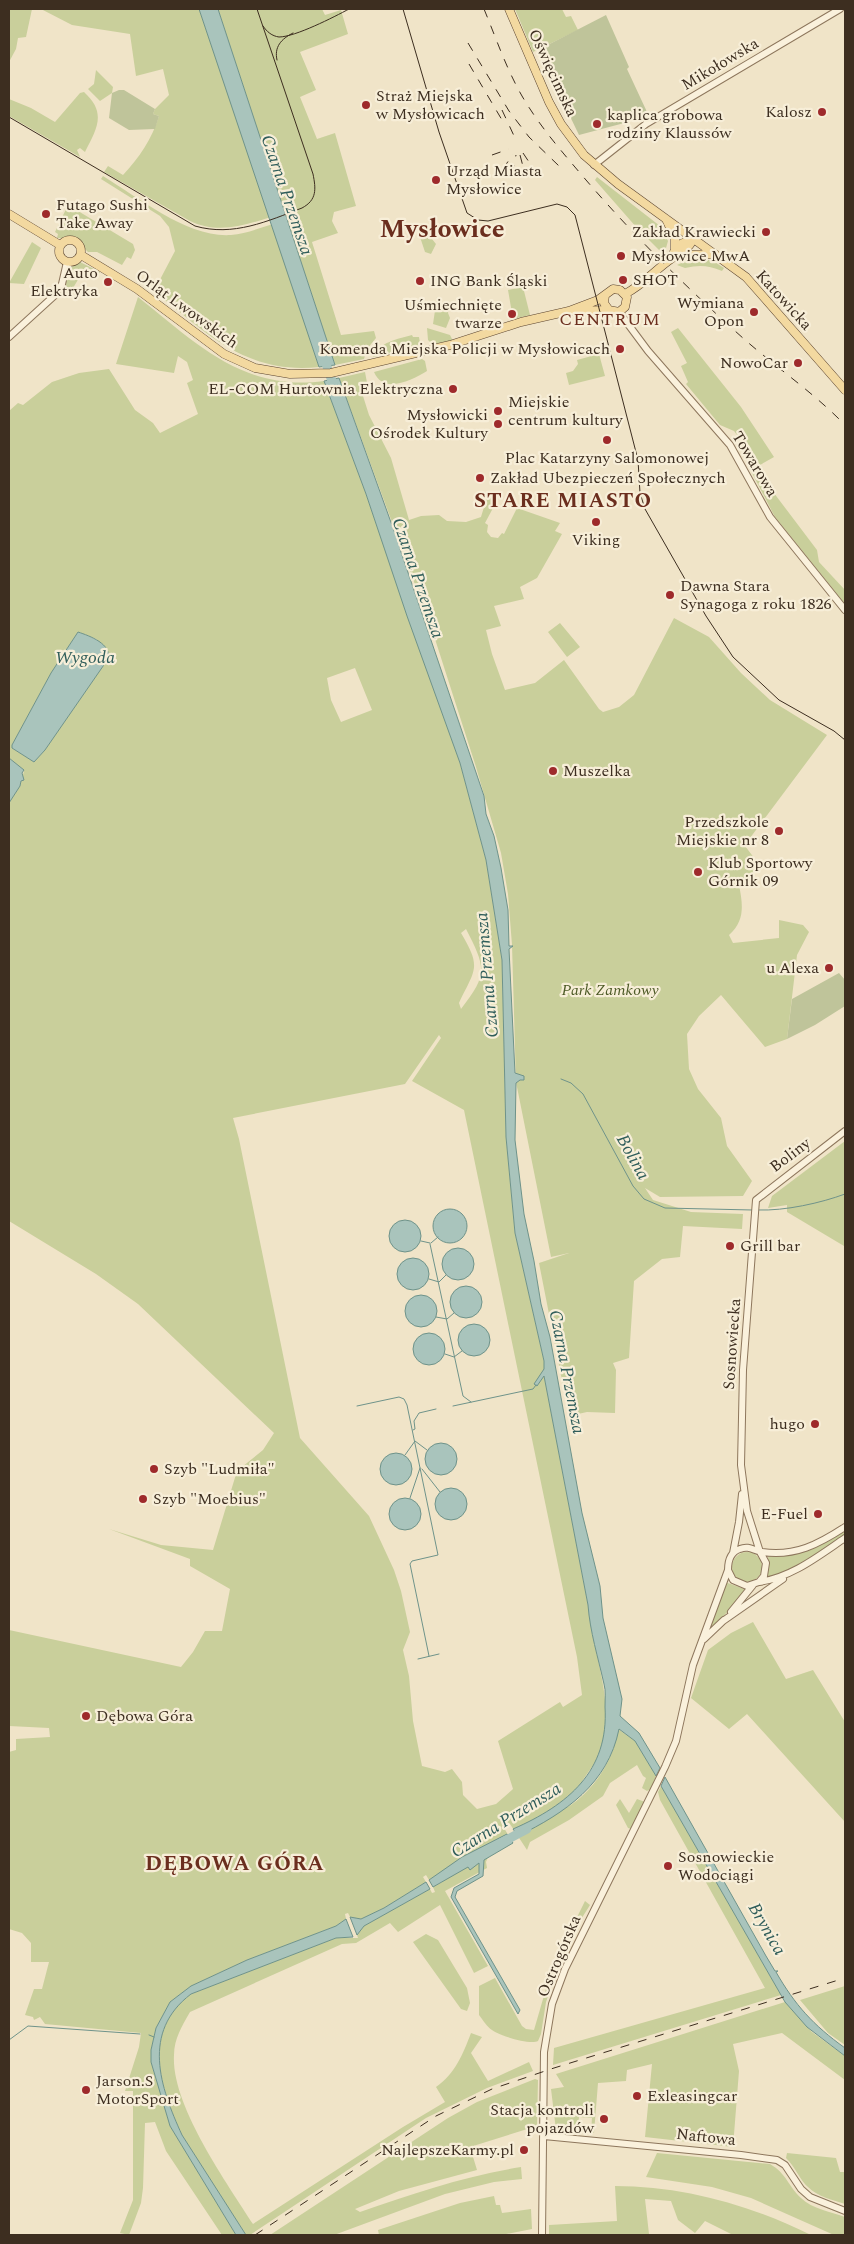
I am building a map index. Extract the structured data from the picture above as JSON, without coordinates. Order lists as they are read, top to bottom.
{
  "streets": {
    "main road": ["Oświęcimska", "Katowicka", "Orląt Lwowskich"],
    "street": [
      "Mikołowska",
      "Towarowa",
      "Boliny",
      "Sosnowiecka",
      "Ostrogórska",
      "Naftowa"
    ]
  },
  "crossings": [
    ["Mikołowska", "Oświęcimska"],
    ["Oświęcimska", "Katowicka"],
    ["Boliny", "Sosnowiecka"],
    ["Sosnowiecka", "Ostrogórska"],
    ["Ostrogórska", "Naftowa"]
  ],
  "districts": [
    "Mysłowice",
    "CENTRUM",
    "STARE MIASTO",
    "DĘBOWA GÓRA"
  ],
  "water": [
    "Czarna Przemsza",
    "Wygoda",
    "Bolina",
    "Brynica"
  ],
  "parks": ["Park Zamkowy"],
  "places": [
    "Straż Miejska w Mysłowicach",
    "Kalosz",
    "kaplica grobowa rodziny Klaussów",
    "Urząd Miasta Mysłowice",
    "Futago Sushi Take Away",
    "Zakład Krawiecki",
    "Mysłowice MwA",
    "SHOT",
    "ING Bank Śląski",
    "Auto Elektryka",
    "Wymiana Opon",
    "Uśmiechnięte twarze",
    "Komenda Miejska Policji w Mysłowicach",
    "NowoCar",
    "EL-COM Hurtownia Elektryczna",
    "Miejskie centrum kultury",
    "Mysłowicki Ośrodek Kultury",
    "Plac Katarzyny Salomonowej",
    "Zakład Ubezpieczeń Społecznych",
    "Viking",
    "Dawna Stara Synagoga z roku 1826",
    "Muszelka",
    "Przedszkole Miejskie nr 8",
    "Klub Sportowy Górnik 09",
    "u Alexa",
    "Grill bar",
    "hugo",
    "Szyb \"Ludmiła\"",
    "Szyb \"Moebius\"",
    "E-Fuel",
    "Dębowa Góra",
    "Sosnowieckie Wodociągi",
    "Jarson.S MotorSport",
    "Exleasingcar",
    "Stacja kontroli pojazdów",
    "NajlepszeKarmy.pl"
  ]
}
